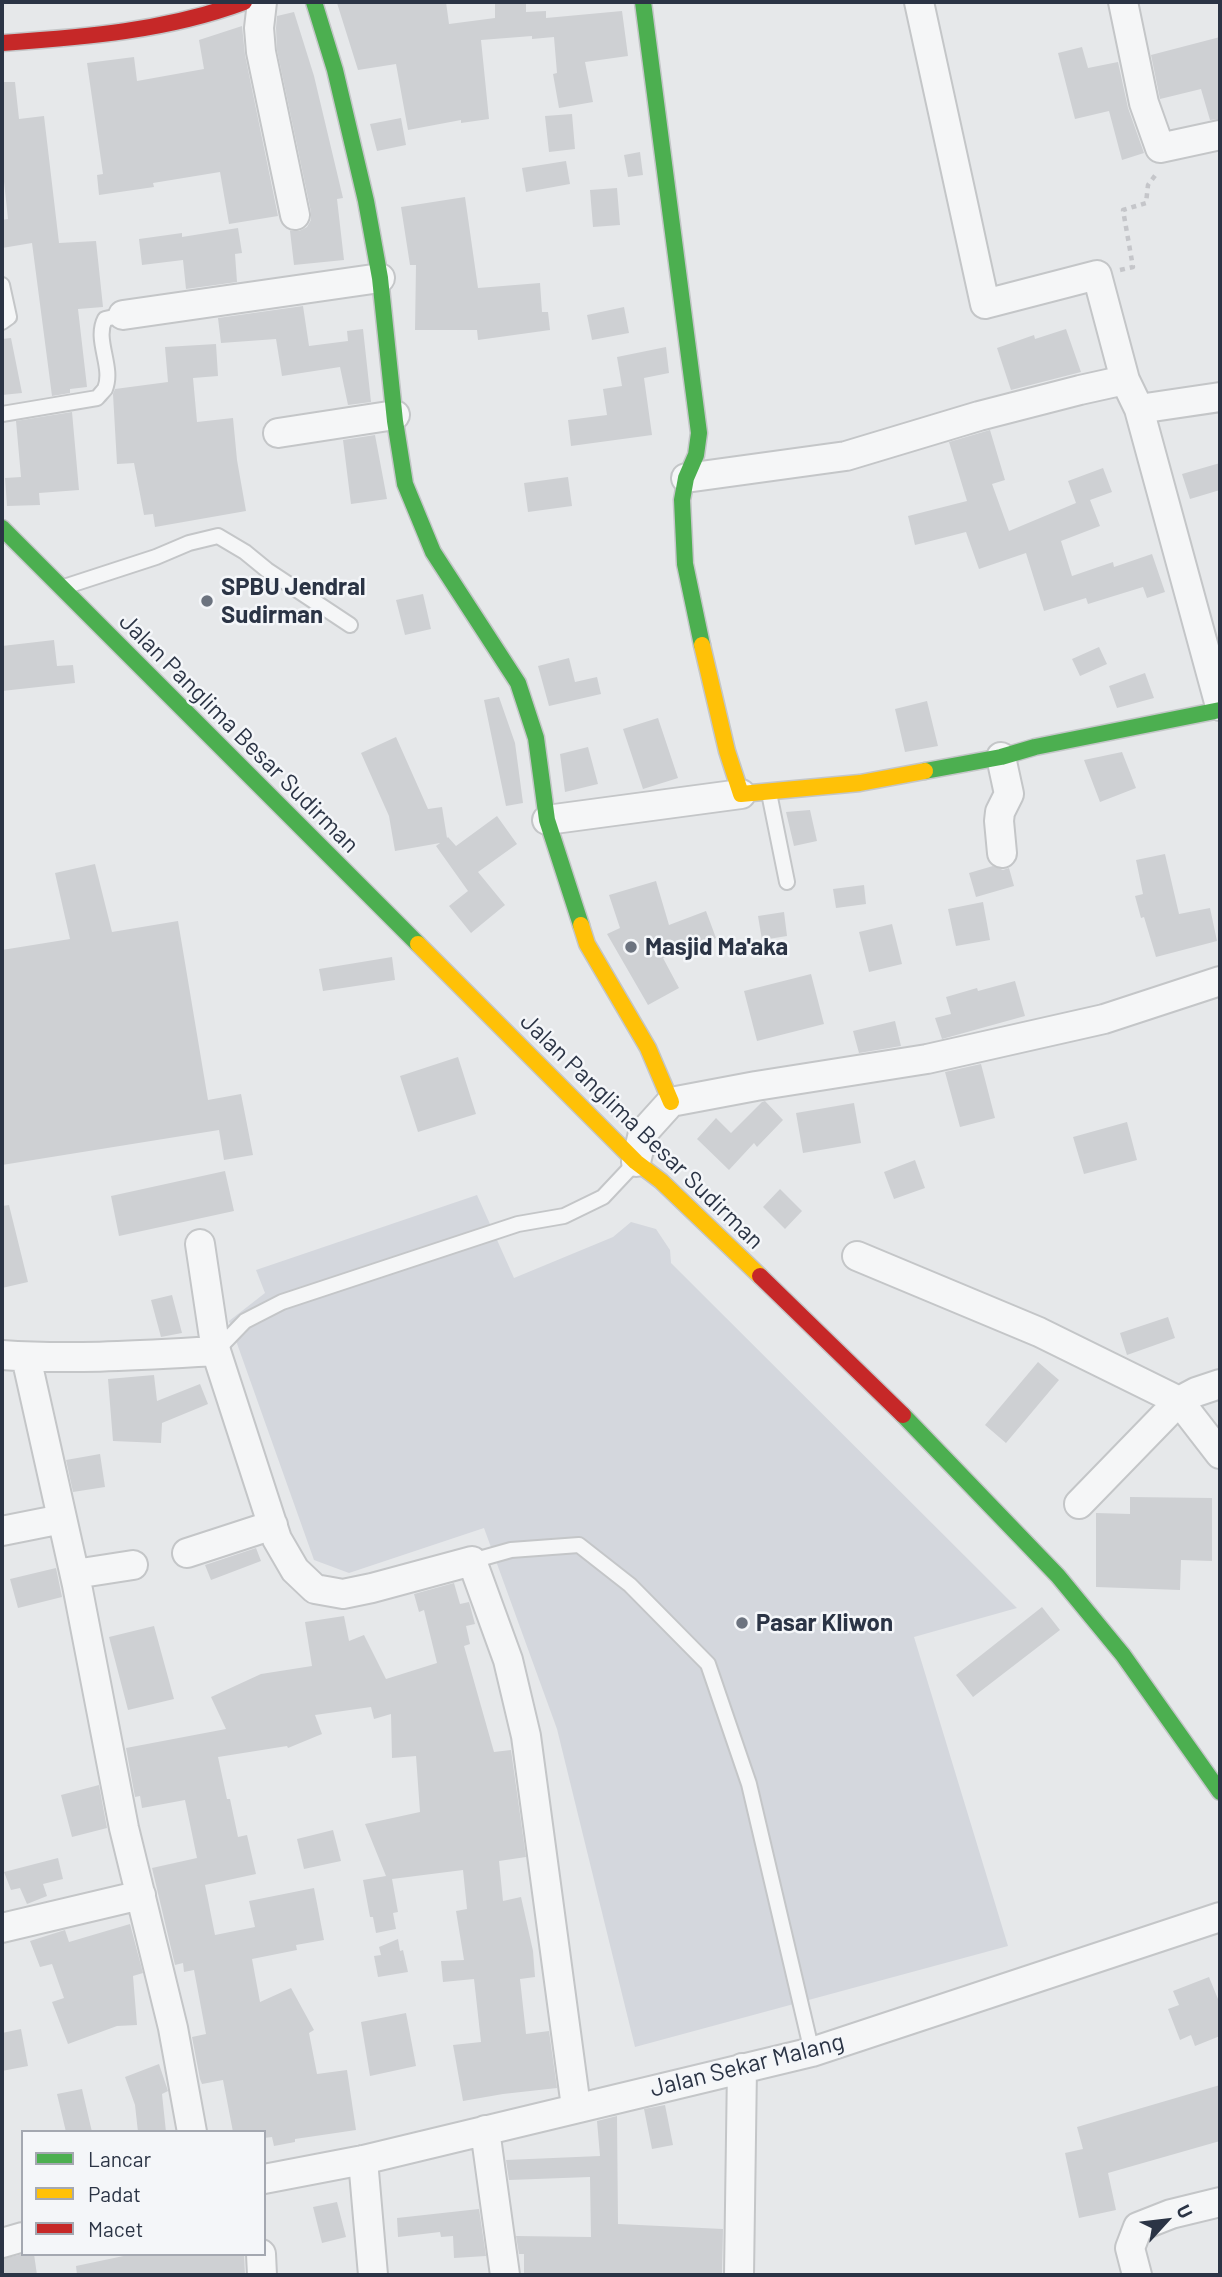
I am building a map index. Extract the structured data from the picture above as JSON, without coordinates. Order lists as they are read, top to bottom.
{
  "streets": {
    "street": ["Jalan Panglima Besar Sudirman", "Jalan Sekar Malang"]
  },
  "places": ["SPBU Jendral Sudirman", "Masjid Ma'aka", "Pasar Kliwon"],
  "legend": ["Lancar", "Padat", "Macet"],
  "north": "top right"
}
